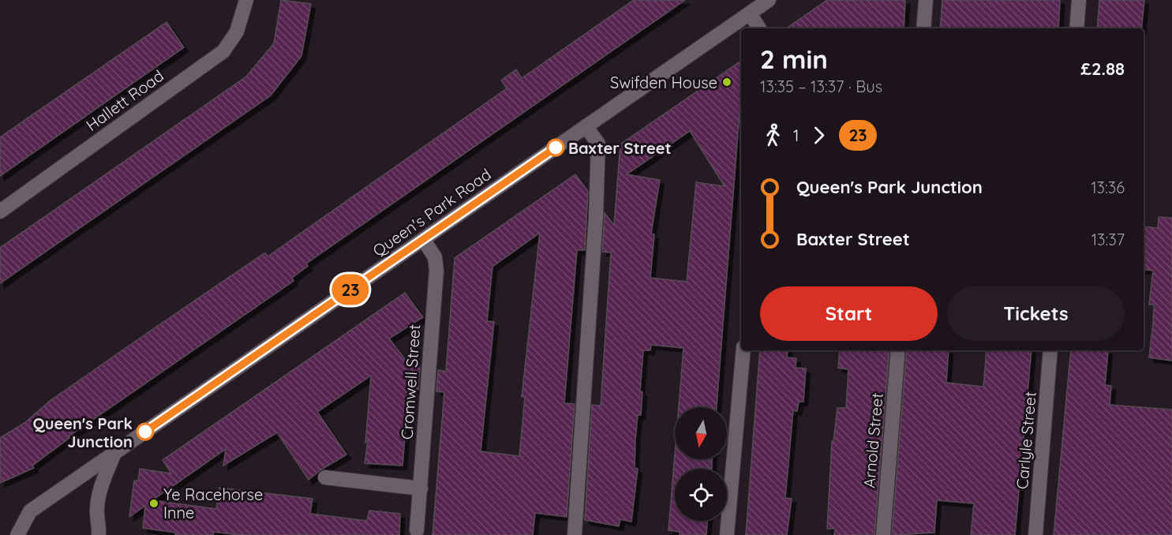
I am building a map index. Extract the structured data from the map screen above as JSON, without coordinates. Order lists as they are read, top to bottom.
{
  "streets": {
    "street": [
      "Hallett Road",
      "Queen's Park Road",
      "Cromwell Street",
      "Arnold Street",
      "Carlyle Street"
    ]
  },
  "crossings": [
    ["Queen's Park Road", "Cromwell Street"]
  ],
  "places": [
    "Swifden House",
    "Baxter Street",
    "Queen's Park Junction",
    "Ye Racehorse Inne"
  ],
  "lines": ["bus line 23"],
  "north": "bottom",
  "page": {
    "on_map": "23",
    "heading": ["2 min", "13:35 – 13:37 · Bus", "£2.88"],
    "legs": ["1", "23"],
    "list": [
      {
        "name": "Queen's Park Junction",
        "value": "13:36"
      },
      {
        "name": "Baxter Street",
        "value": "13:37"
      }
    ],
    "buttons": ["Start", "Tickets"]
  }
}
